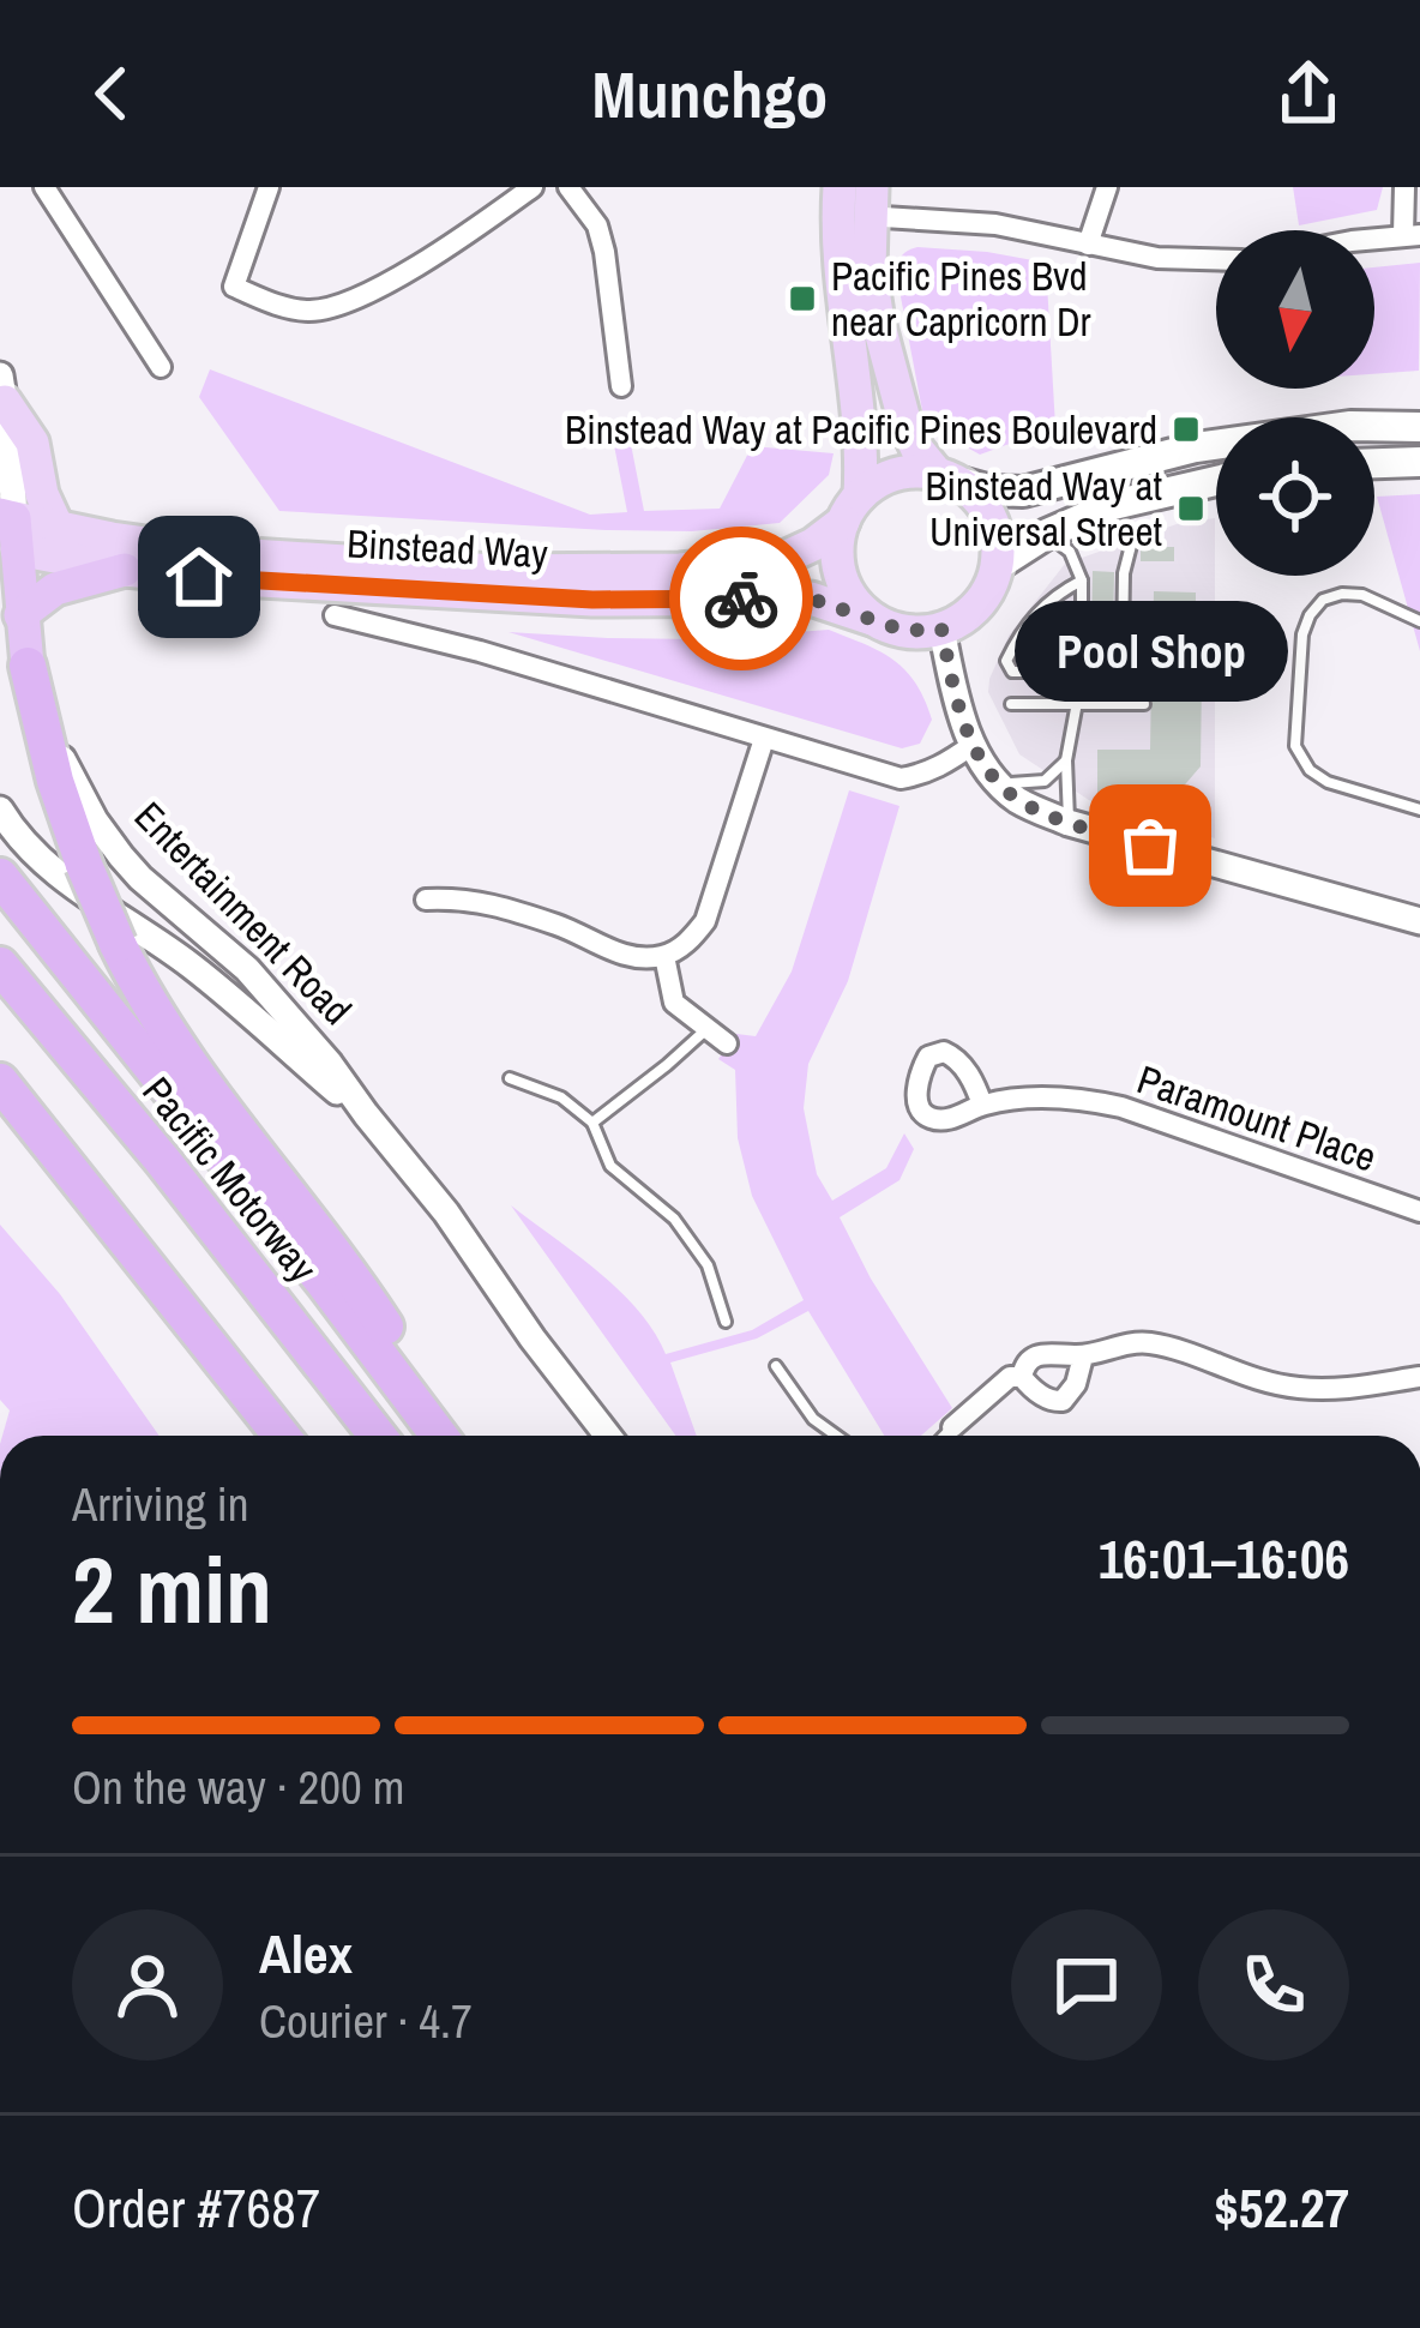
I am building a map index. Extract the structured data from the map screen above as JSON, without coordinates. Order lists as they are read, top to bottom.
{
  "streets": {
    "highway": ["Entertainment Road", "Pacific Motorway"],
    "main road": ["Binstead Way"],
    "street": ["Paramount Place"]
  },
  "crossings": [
    ["Binstead Way", "Entertainment Road"]
  ],
  "places": {
    "transit": ["Pacific Pines Bvd near Capricorn Dr", "Binstead Way at Pacific Pines Boulevard", "Binstead Way at Universal Street"],
    "other": ["Pool Shop"]
  },
  "north": "bottom",
  "page": {
    "header": "Munchgo",
    "bubble": "Pool Shop",
    "heading": ["2 min", "Arriving in", "16:01–16:06"],
    "panel": [
      "Alex",
      "Courier · 4.7",
      "Order #7687",
      "$52.27"
    ],
    "bar": "On the way · 200 m"
  }
}
